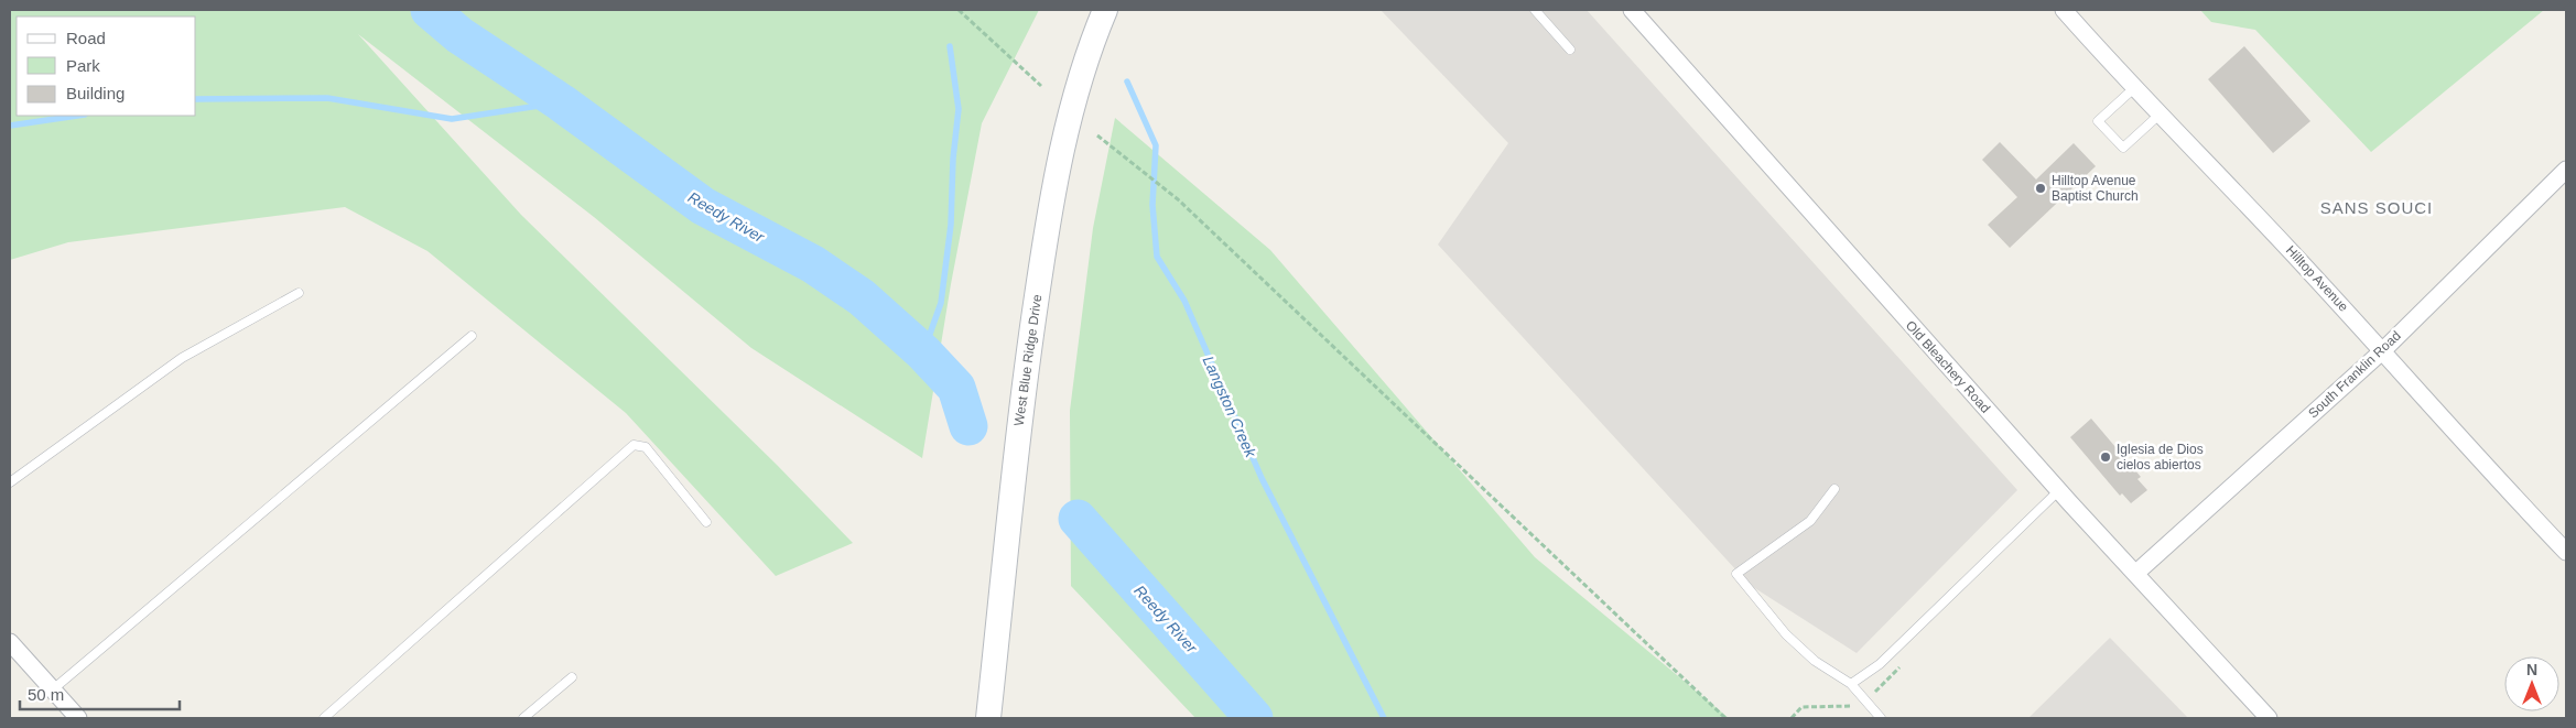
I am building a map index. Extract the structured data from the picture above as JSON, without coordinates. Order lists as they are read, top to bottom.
{
  "streets": {
    "main road": ["West Blue Ridge Drive"],
    "street": ["Hilltop Avenue", "Old Bleachery Road", "South Franklin Road"]
  },
  "crossings": [
    ["Hilltop Avenue", "South Franklin Road"],
    ["Old Bleachery Road", "South Franklin Road"]
  ],
  "districts": ["SANS SOUCI"],
  "water": ["Reedy River", "Langston Creek"],
  "places": ["Hilltop Avenue Baptist Church", "Iglesia de Dios cielos abiertos"],
  "legend": ["Road", "Park", "Building"],
  "scale_bar": "50 m",
  "north": "top"
}
